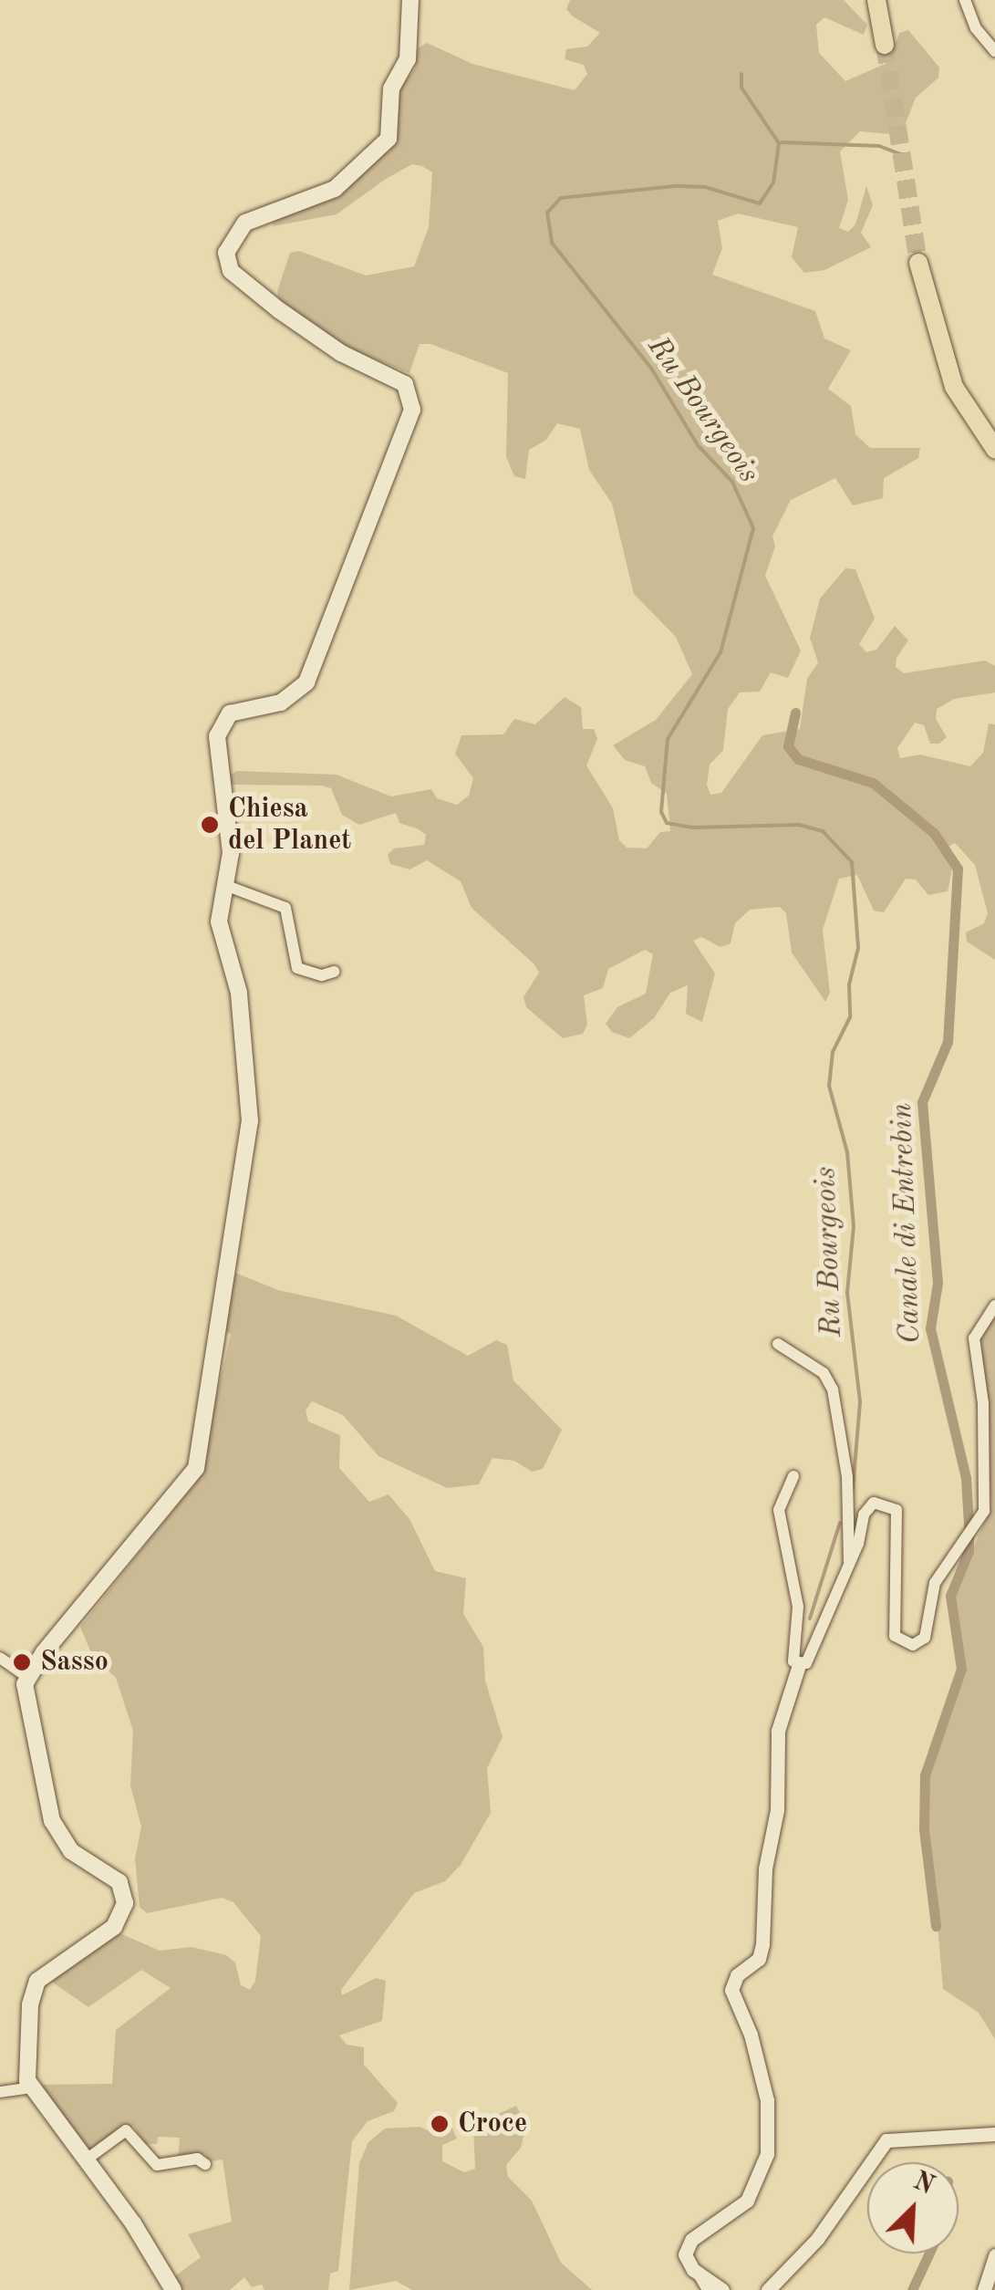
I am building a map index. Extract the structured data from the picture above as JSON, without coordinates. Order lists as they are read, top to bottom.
{
  "water": ["Ru Bourgeois", "Canale di Entrebin"],
  "places": ["Chiesa del Planet", "Sasso", "Croce"],
  "north": "top right"
}
